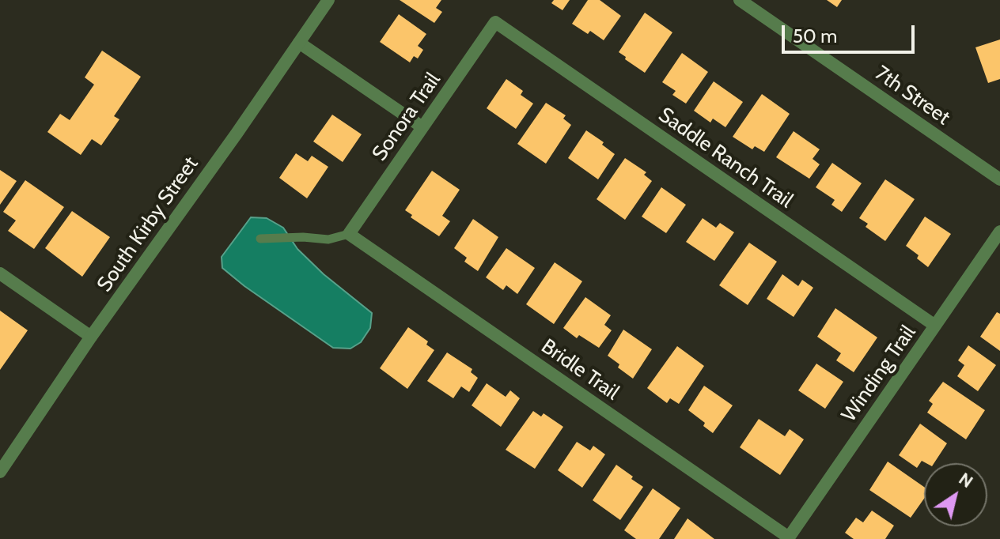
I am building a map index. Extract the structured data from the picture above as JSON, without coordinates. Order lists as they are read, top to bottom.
{
  "streets": {
    "street": [
      "7th Street",
      "Sonora Trail",
      "Saddle Ranch Trail",
      "South Kirby Street",
      "Bridle Trail",
      "Winding Trail"
    ]
  },
  "crossings": [
    ["Sonora Trail", "Saddle Ranch Trail"],
    ["Sonora Trail", "Bridle Trail"],
    ["Saddle Ranch Trail", "Winding Trail"],
    ["Bridle Trail", "Winding Trail"]
  ],
  "scale_bar": "50 m",
  "north": "top right"
}
